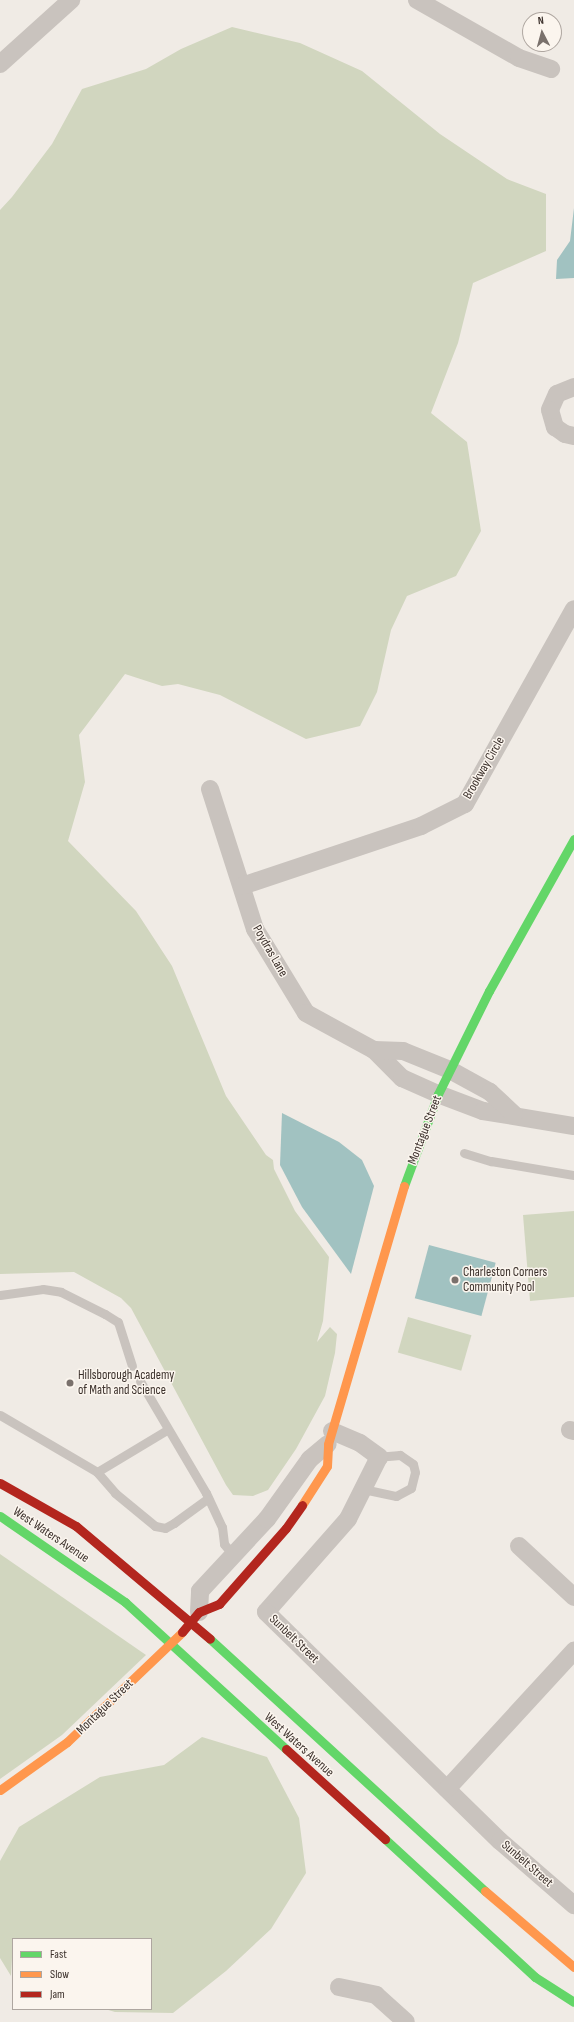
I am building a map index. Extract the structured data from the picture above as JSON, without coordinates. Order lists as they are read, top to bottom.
{
  "streets": {
    "street": [
      "Brookway Circle",
      "Poydras Lane",
      "Montague Street",
      "West Waters Avenue",
      "Sunbelt Street"
    ]
  },
  "crossings": [
    ["Brookway Circle", "Poydras Lane"],
    ["Poydras Lane", "Montague Street"],
    ["Montague Street", "West Waters Avenue"]
  ],
  "places": ["Charleston Corners Community Pool", "Hillsborough Academy of Math and Science"],
  "legend": ["Fast", "Slow", "Jam"],
  "north": "top"
}
